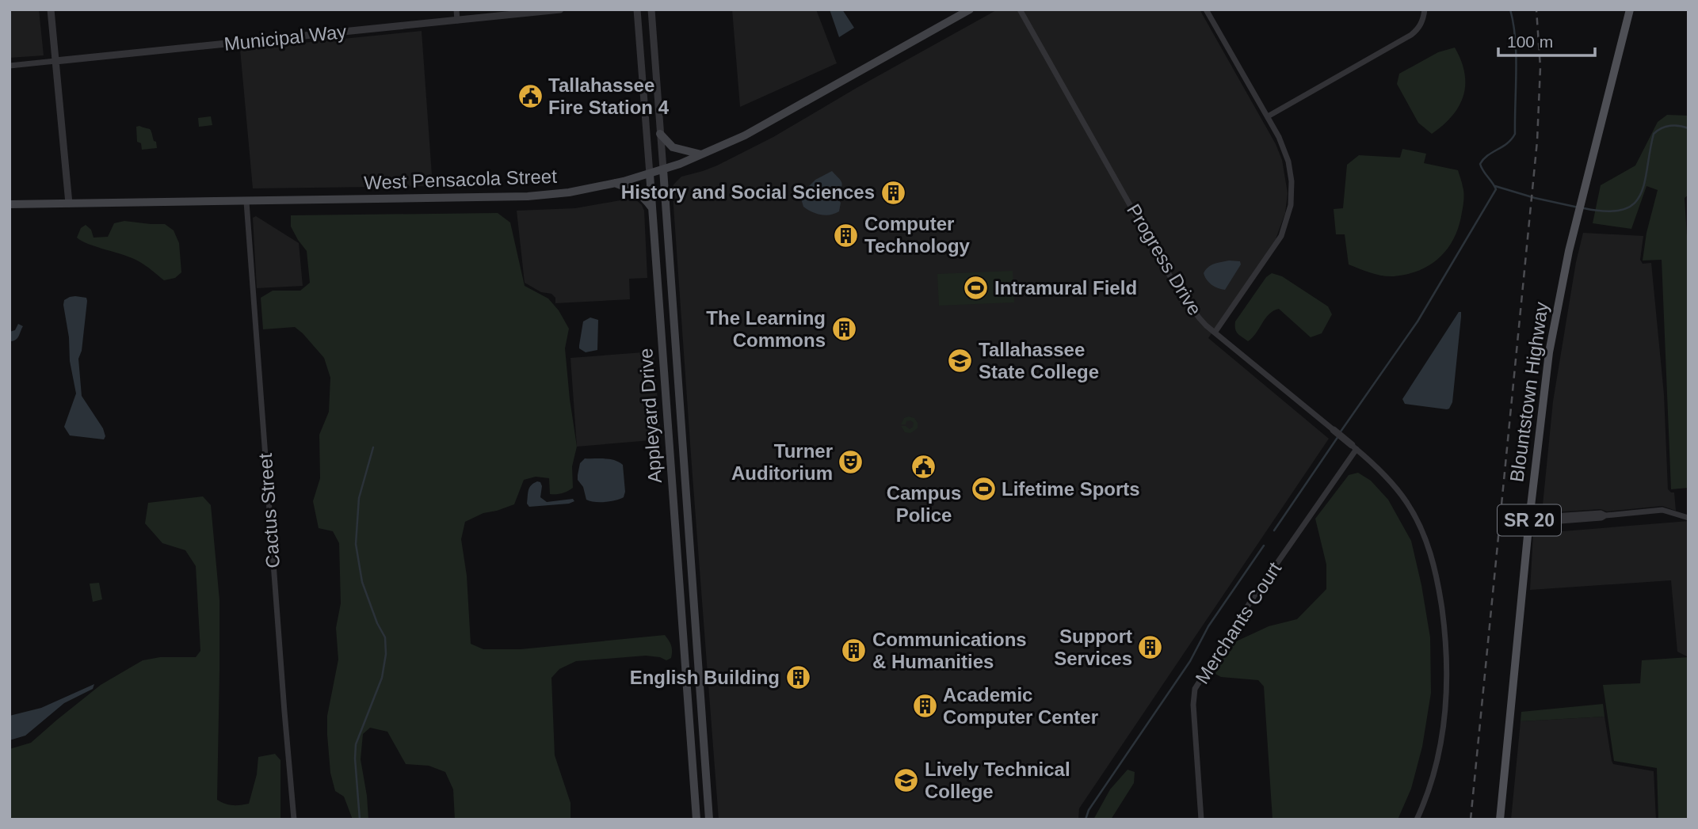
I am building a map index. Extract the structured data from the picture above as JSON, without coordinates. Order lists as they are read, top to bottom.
{
  "streets": {
    "main road": [
      "West Pensacola Street",
      "Blountstown Highway",
      "Appleyard Drive",
      "SR 20"
    ],
    "street": [
      "Municipal Way",
      "Progress Drive",
      "Cactus Street",
      "Merchants Court"
    ]
  },
  "crossings": [
    ["West Pensacola Street", "Appleyard Drive"],
    ["West Pensacola Street", "Cactus Street"],
    ["Progress Drive", "Merchants Court"]
  ],
  "places": {
    "public building": ["Tallahassee Fire Station 4", "Campus Police"],
    "building": [
      "History and Social Sciences",
      "Computer Technology",
      "The Learning Commons",
      "Support Services",
      "Communications & Humanities",
      "English Building",
      "Academic Computer Center"
    ],
    "sports": ["Intramural Field", "Lifetime Sports"],
    "school or university": ["Tallahassee State College", "Lively Technical College"],
    "theatre": ["Turner Auditorium"]
  },
  "scale_bar": "100 m"
}
